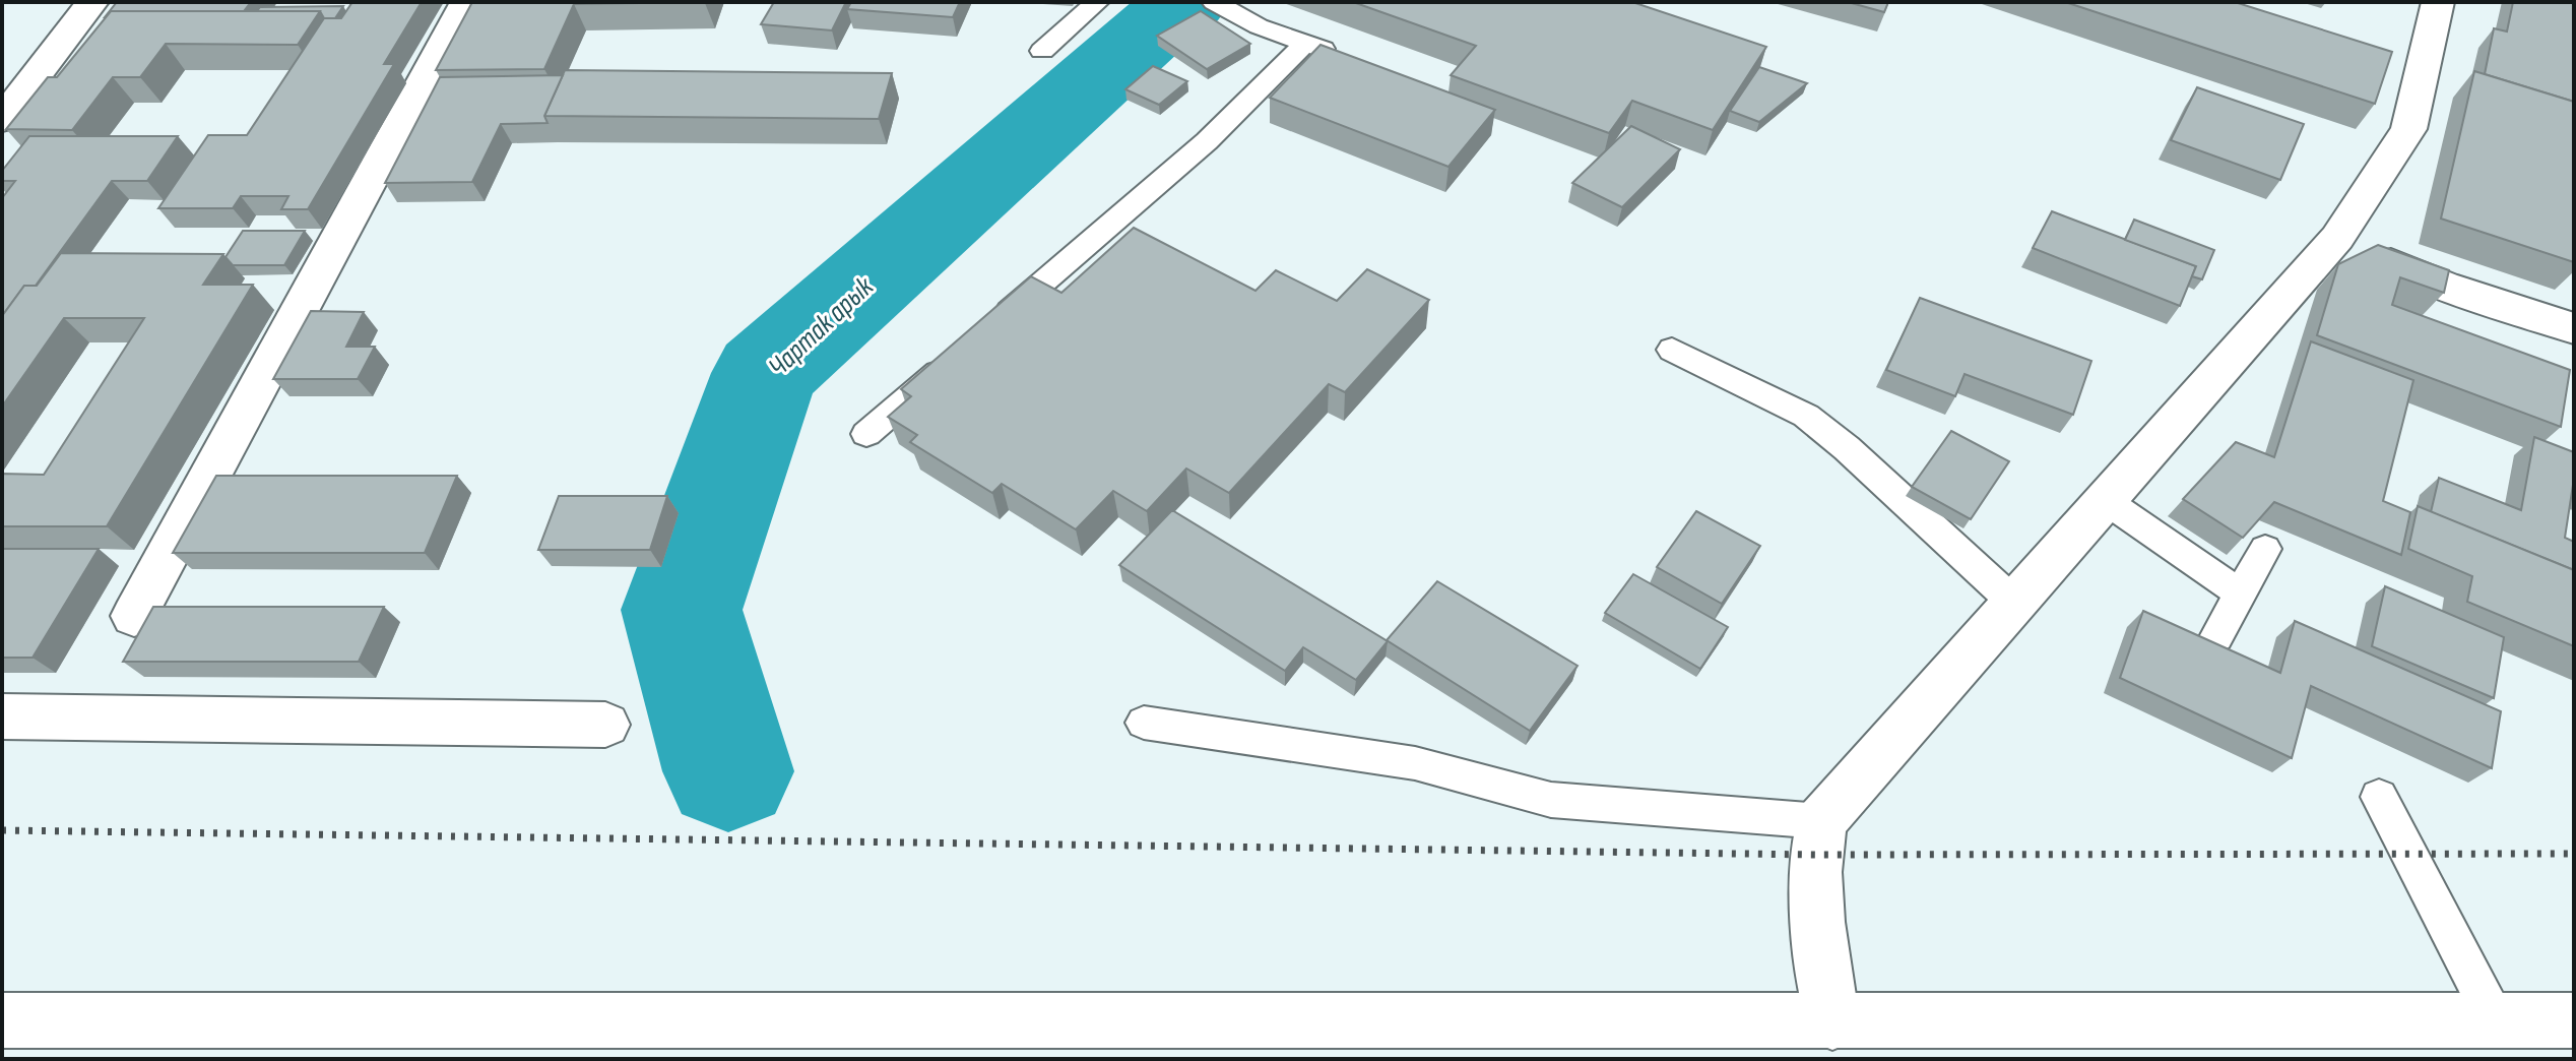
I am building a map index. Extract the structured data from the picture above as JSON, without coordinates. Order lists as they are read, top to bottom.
{
  "water": ["Чартак арык"]
}
